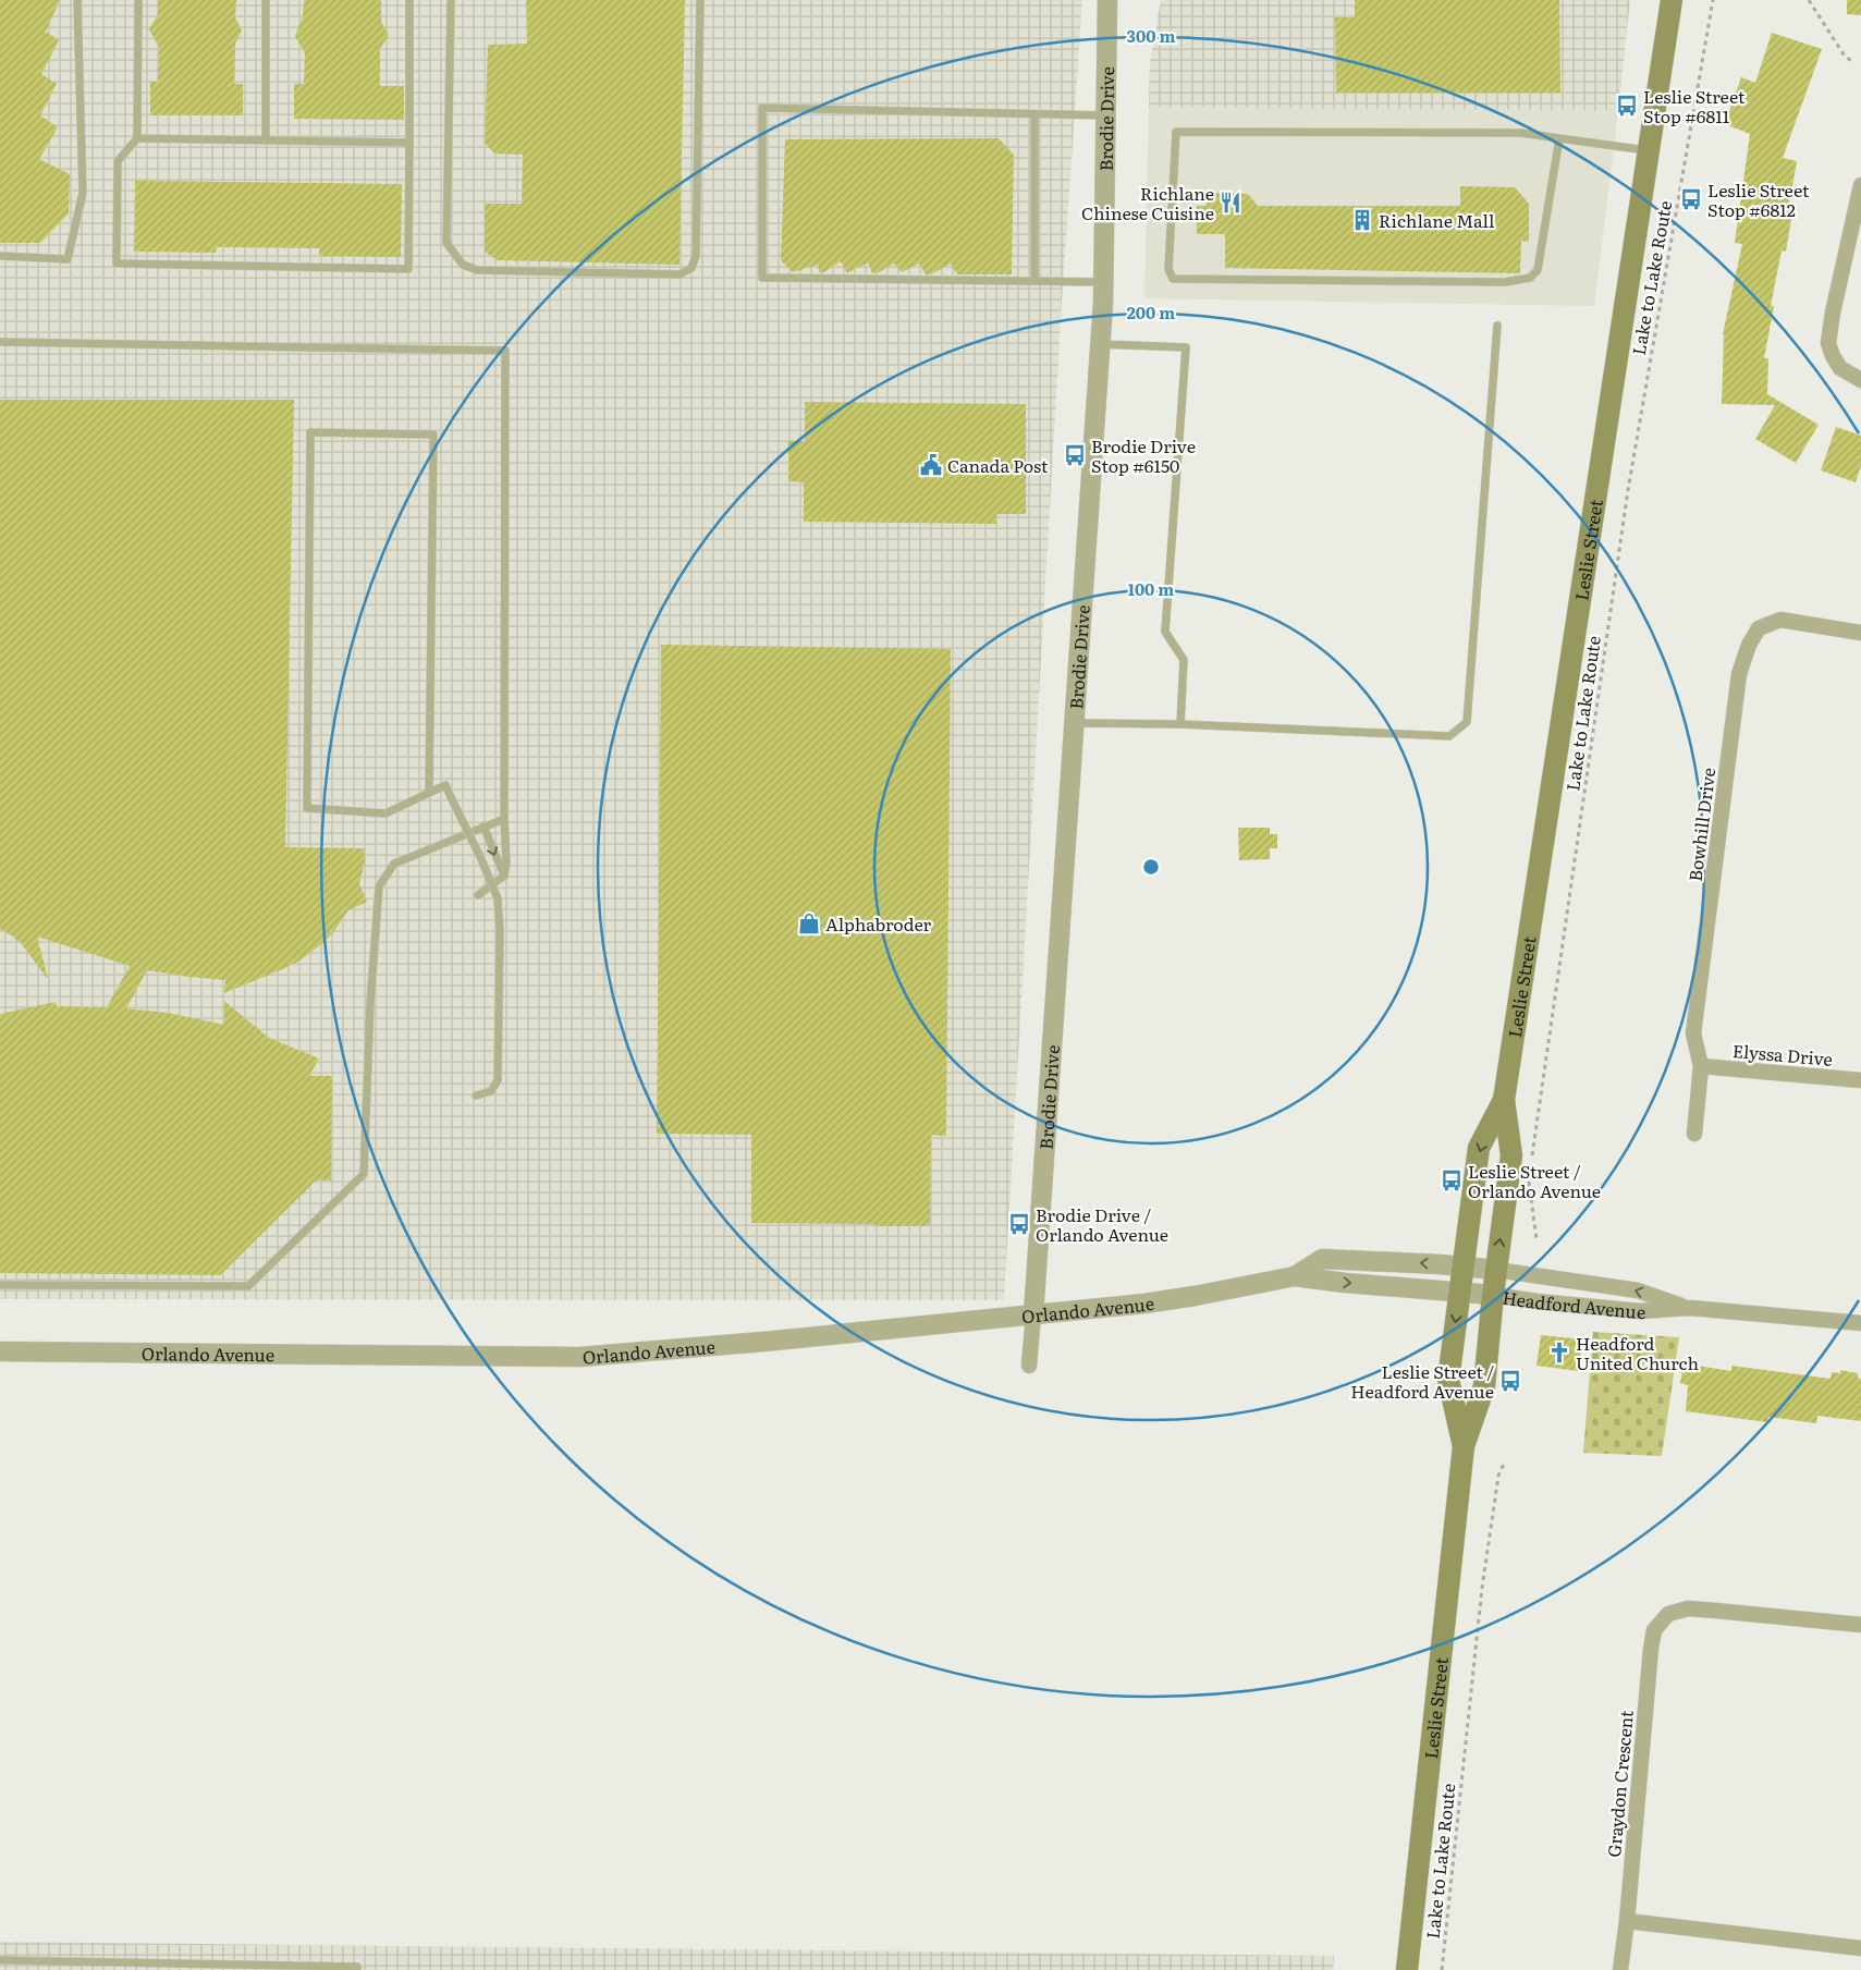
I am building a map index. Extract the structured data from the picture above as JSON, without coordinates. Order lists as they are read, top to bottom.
{
  "streets": {
    "main road": ["Leslie Street"],
    "street": [
      "Brodie Drive",
      "Bowhill Drive",
      "Elyssa Drive",
      "Headford Avenue",
      "Orlando Avenue",
      "Graydon Crescent"
    ],
    "path": ["Lake to Lake Route"]
  },
  "crossings": [
    ["Brodie Drive", "Orlando Avenue"],
    ["Leslie Street", "Headford Avenue"],
    ["Leslie Street", "Orlando Avenue"],
    ["Bowhill Drive", "Elyssa Drive"],
    ["Headford Avenue", "Orlando Avenue"]
  ],
  "places": {
    "bus stop": [
      "Leslie Street Stop #6811",
      "Leslie Street Stop #6812",
      "Brodie Drive Stop #6150",
      "Leslie Street / Orlando Avenue",
      "Brodie Drive / Orlando Avenue",
      "Leslie Street / Headford Avenue"
    ],
    "restaurant": ["Richlane Chinese Cuisine"],
    "building": ["Richlane Mall"],
    "public building": ["Canada Post"],
    "shop": ["Alphabroder"],
    "church": ["Headford United Church"]
  },
  "rings": ["300 m", "200 m", "100 m"]
}
